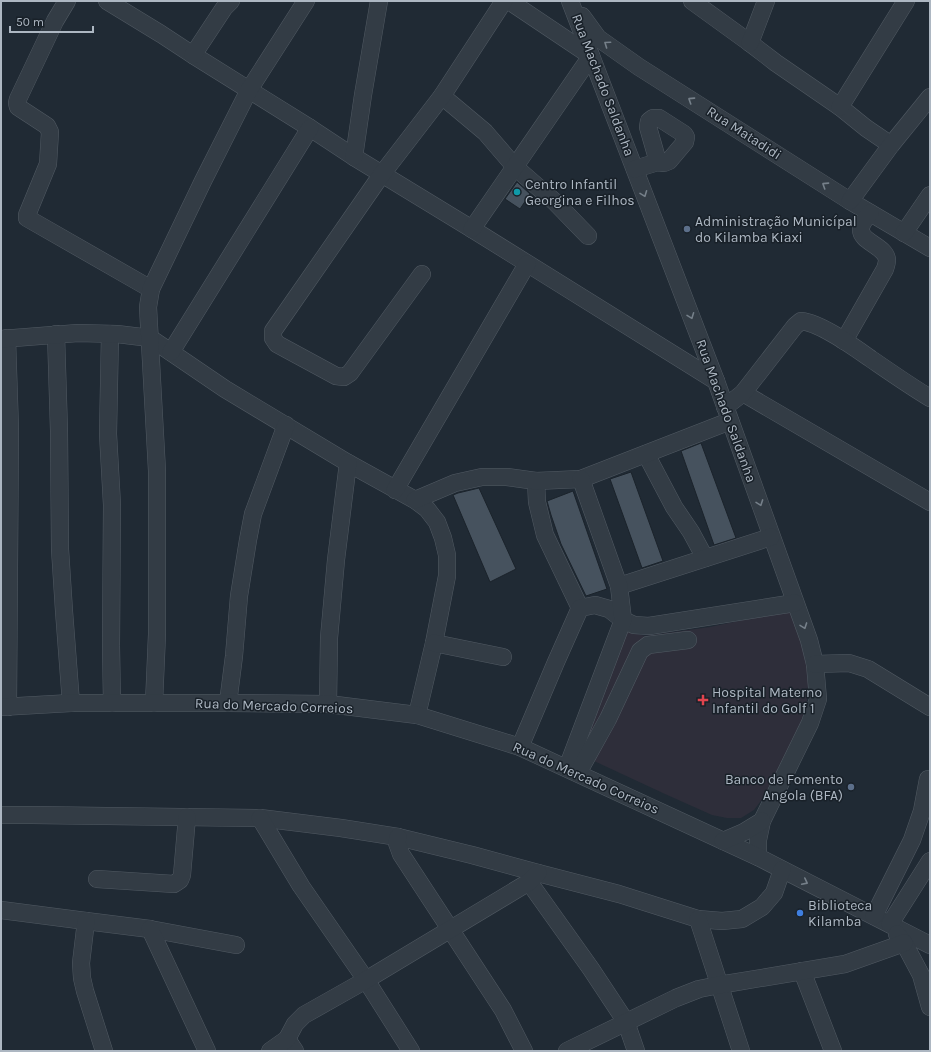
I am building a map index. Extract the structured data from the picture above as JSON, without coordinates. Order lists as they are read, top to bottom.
{
  "streets": {
    "street": ["Rua Machado Saldanha", "Rua Matadidi", "Rua do Mercado Correios"]
  },
  "crossings": [
    ["Rua Machado Saldanha", "Rua Matadidi"],
    ["Rua Machado Saldanha", "Rua do Mercado Correios"]
  ],
  "one_way": ["Rua Machado Saldanha"],
  "places": {
    "other": [
      "Centro Infantil Georgina e Filhos",
      "Administração Municípal do Kilamba Kiaxi",
      "Banco de Fomento Angola (BFA)",
      "Biblioteca Kilamba"
    ],
    "health": ["Hospital Materno Infantil do Golf 1"]
  },
  "scale_bar": "50 m"
}
